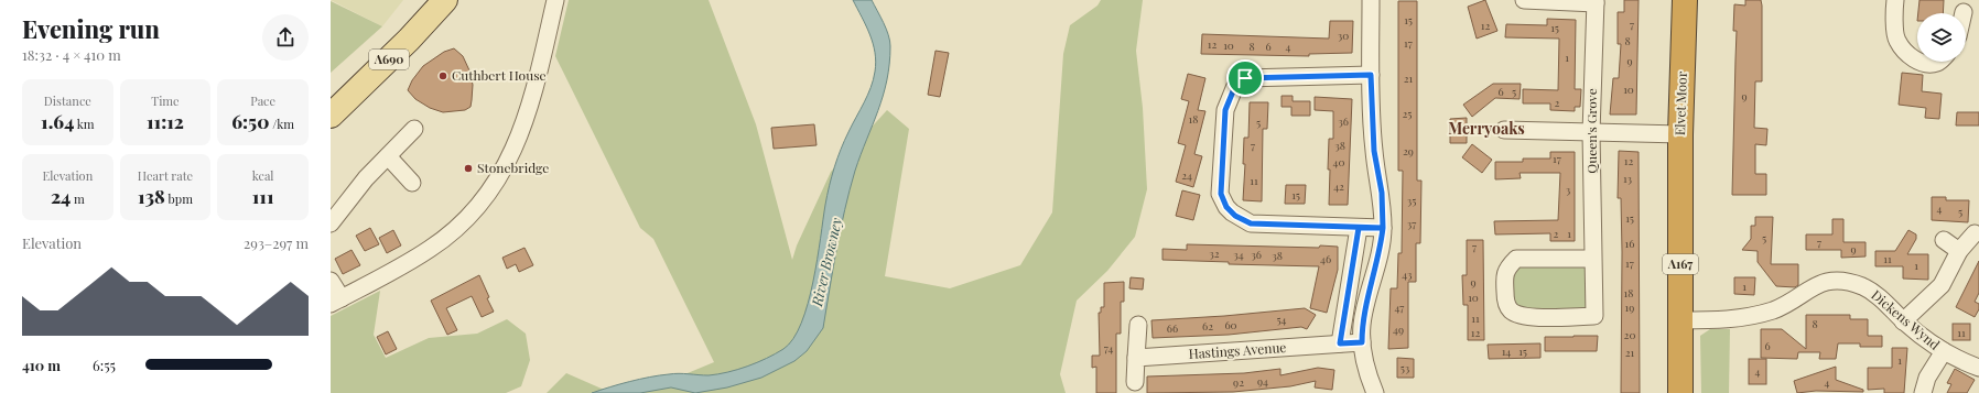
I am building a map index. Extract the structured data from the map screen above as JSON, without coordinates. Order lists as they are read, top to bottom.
{
  "streets": {
    "highway": ["Elvet Moor", "A167"],
    "main road": ["A690"],
    "street": ["Queen's Grove", "Dickens Wynd", "Hastings Avenue"]
  },
  "crossings": [
    ["Elvet Moor", "A167"],
    ["Elvet Moor", "Dickens Wynd"],
    ["A167", "Dickens Wynd"]
  ],
  "districts": ["Merryoaks"],
  "water": ["River Browney"],
  "places": ["Cuthbert House", "Stonebridge"],
  "house_numbers": [
    "15",
    "7",
    "12",
    "15",
    "30",
    "8",
    "17",
    "12",
    "10",
    "8",
    "6",
    "4",
    "1",
    "9",
    "21",
    "10",
    "6",
    "5",
    "9",
    "2",
    "25",
    "18",
    "36",
    "5",
    "7",
    "38",
    "29",
    "17",
    "12",
    "40",
    "24",
    "13",
    "11",
    "42",
    "3",
    "15",
    "35",
    "4",
    "5",
    "15",
    "37",
    "2",
    "1",
    "5",
    "7",
    "16",
    "7",
    "9",
    "32",
    "34",
    "36",
    "38",
    "46",
    "11",
    "17",
    "1",
    "43",
    "9",
    "1",
    "18",
    "10",
    "47",
    "19",
    "11",
    "54",
    "8",
    "60",
    "62",
    "66",
    "49",
    "12",
    "11",
    "20",
    "6",
    "74",
    "14",
    "15",
    "21",
    "1",
    "53",
    "4",
    "94",
    "92",
    "4"
  ],
  "page": {
    "heading": ["Evening run", "18:32 · 4 × 410 m"],
    "stats": [
      ["Distance", "1.64 km"],
      ["Time", "11:12"],
      ["Pace", "6:50 /km"],
      ["Elevation", "24 m"],
      ["Heart rate", "138 bpm"],
      ["kcal", "111"]
    ],
    "chart": ["Elevation", "293–297 m"],
    "list": [
      {
        "name": "410 m",
        "note": "6:55"
      }
    ]
  }
}
